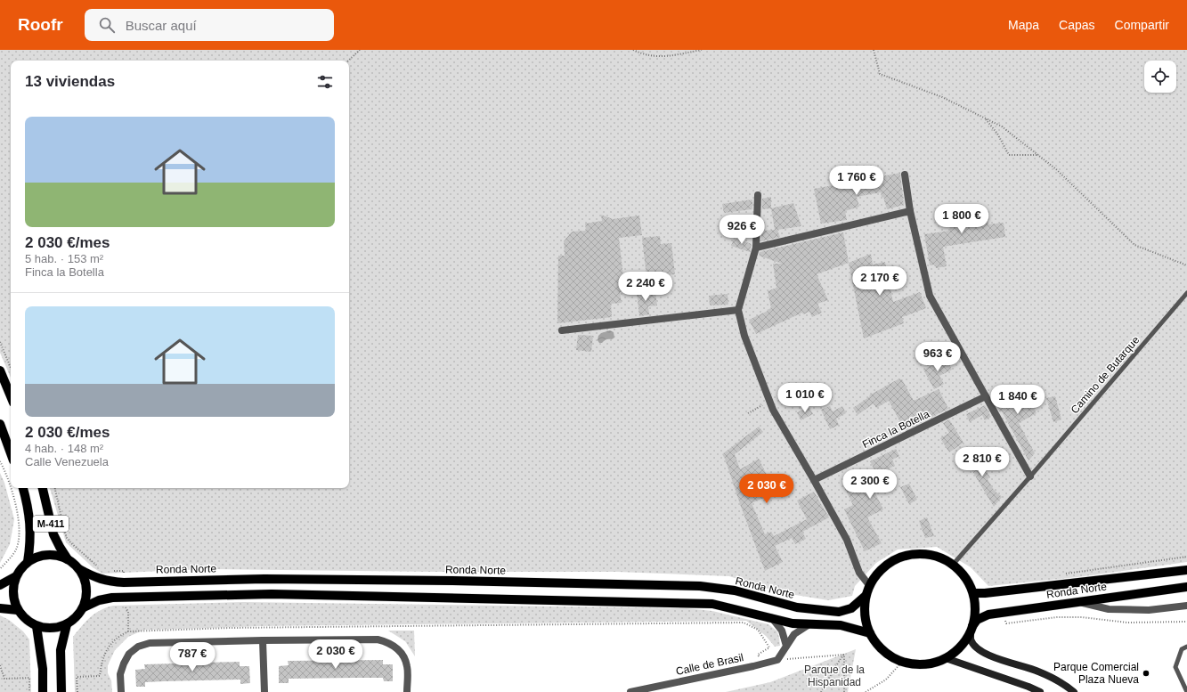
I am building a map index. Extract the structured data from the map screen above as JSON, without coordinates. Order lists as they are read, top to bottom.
{
  "streets": {
    "main road": ["M-411", "Ronda Norte"],
    "street": ["Finca la Botella", "Calle de Brasil"],
    "lane": ["Camino de Butarque"]
  },
  "crossings": [
    ["Camino de Butarque", "Ronda Norte"],
    ["M-411", "Ronda Norte"]
  ],
  "parks": ["Parque de la Hispanidad"],
  "places": ["Parque Comercial Plaza Nueva"],
  "page": {
    "header": "Roofr",
    "search": "Buscar aquí",
    "nav": ["Mapa", "Capas", "Compartir"],
    "heading": "13 viviendas",
    "list": [
      {
        "name": "2 030 €/mes",
        "note": "5 hab. · 153 m² · Finca la Botella"
      },
      {
        "name": "2 030 €/mes",
        "note": "4 hab. · 148 m² · Calle Venezuela"
      }
    ],
    "price": [
      "1 760 €",
      "1 800 €",
      "926 €",
      "2 170 €",
      "2 240 €",
      "963 €",
      "1 010 €",
      "1 840 €",
      "2 810 €",
      "2 300 €",
      "2 030 €",
      "2 030 €",
      "787 €"
    ]
  }
}
